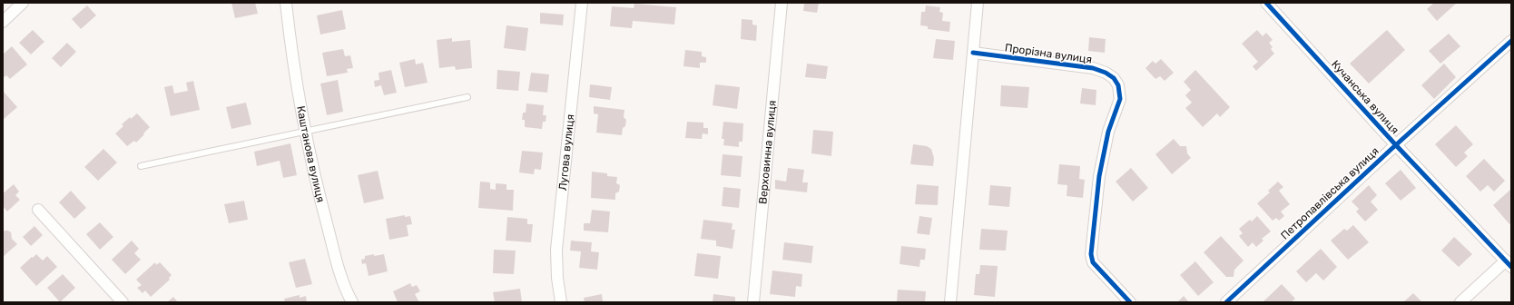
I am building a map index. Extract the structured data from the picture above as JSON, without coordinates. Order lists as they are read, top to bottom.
{
  "streets": {
    "street": [
      "Прорізна вулиця",
      "Кучанська вулиця",
      "Лугова вулиця",
      "Верховинна вулиця",
      "Каштанова вулиця",
      "Петропавлівська вулиця"
    ]
  },
  "crossings": [
    ["Кучанська вулиця", "Петропавлівська вулиця"]
  ]
}
